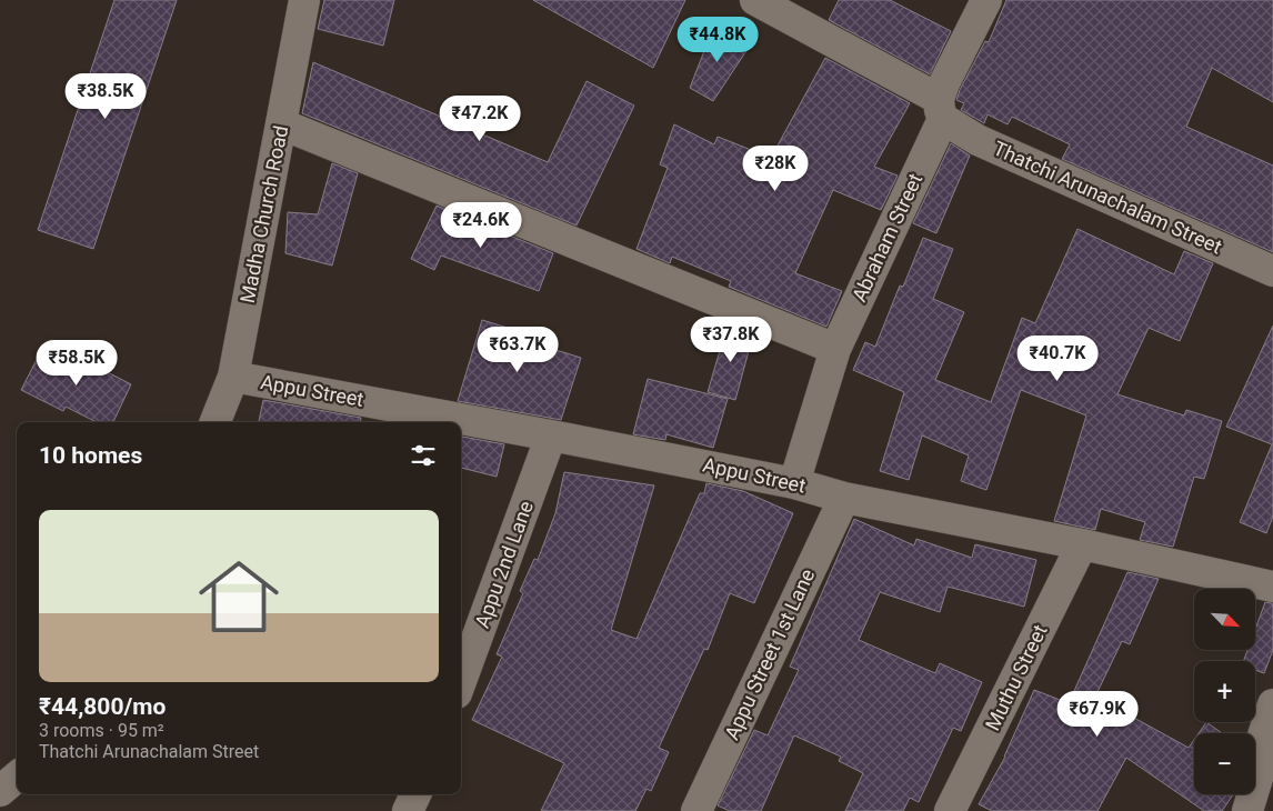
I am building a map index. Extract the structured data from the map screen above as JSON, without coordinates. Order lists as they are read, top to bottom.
{
  "streets": {
    "street": [
      "Thatchi Arunachalam Street",
      "Madha Church Road",
      "Abraham Street",
      "Appu Street",
      "Appu 2nd Lane",
      "Appu Street 1st Lane",
      "Muthu Street"
    ]
  },
  "crossings": [
    ["Thatchi Arunachalam Street", "Abraham Street"],
    ["Madha Church Road", "Appu Street"],
    ["Abraham Street", "Appu Street"],
    ["Appu Street", "Appu 2nd Lane"],
    ["Appu Street", "Appu Street 1st Lane"],
    ["Appu Street", "Muthu Street"]
  ],
  "north": "bottom right",
  "page": {
    "price": [
      "₹44.8K",
      "₹38.5K",
      "₹47.2K",
      "₹28K",
      "₹24.6K",
      "₹37.8K",
      "₹63.7K",
      "₹40.7K",
      "₹58.5K",
      "₹67.9K"
    ],
    "heading": "10 homes",
    "list": [
      {
        "name": "₹44,800/mo",
        "note": "3 rooms · 95 m² · Thatchi Arunachalam Street"
      }
    ],
    "map_buttons": ["+", "−"]
  }
}
